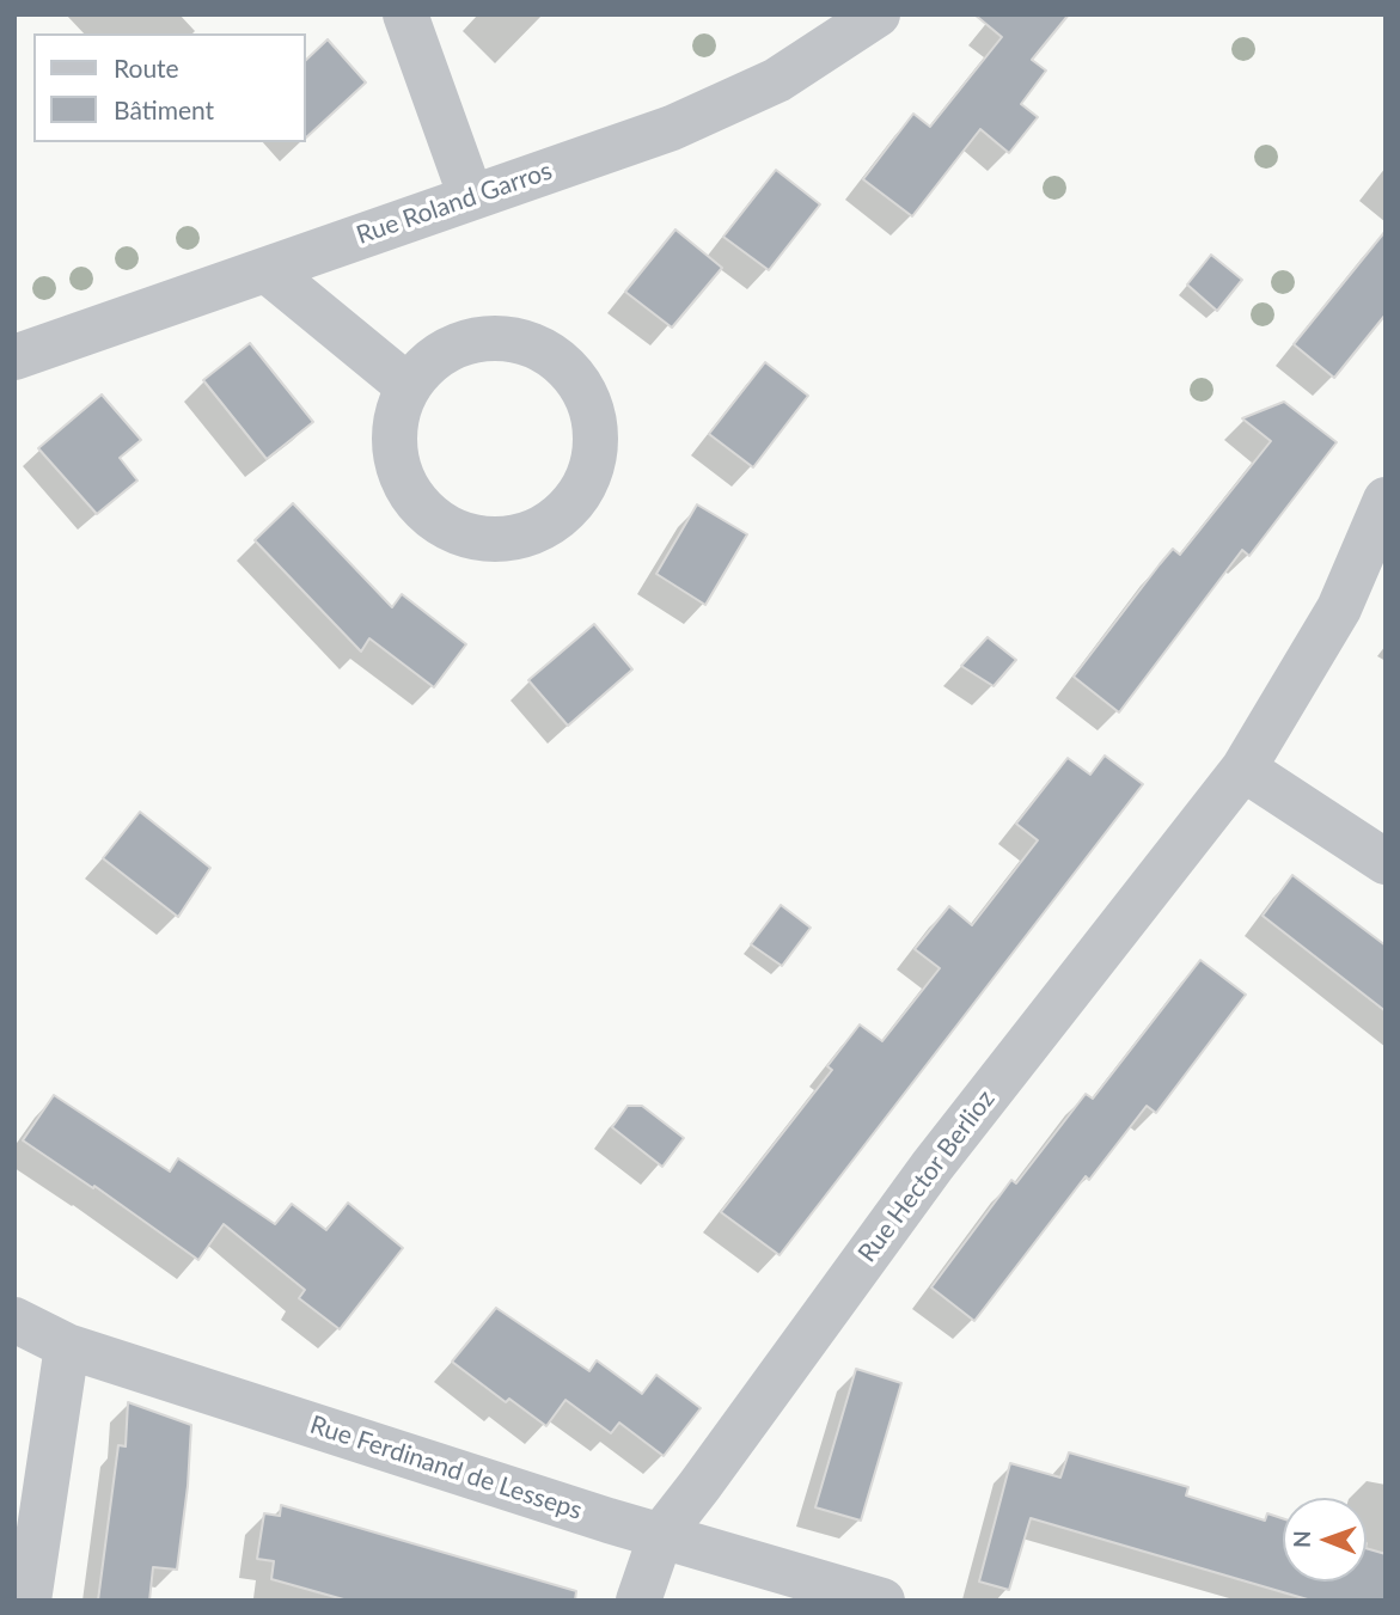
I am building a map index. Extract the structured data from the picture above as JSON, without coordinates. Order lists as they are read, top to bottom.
{
  "streets": {
    "street": ["Rue Roland Garros", "Rue Hector Berlioz", "Rue Ferdinand de Lesseps"]
  },
  "crossings": [
    ["Rue Hector Berlioz", "Rue Ferdinand de Lesseps"]
  ],
  "legend": ["Route", "Bâtiment"],
  "north": "left"
}
